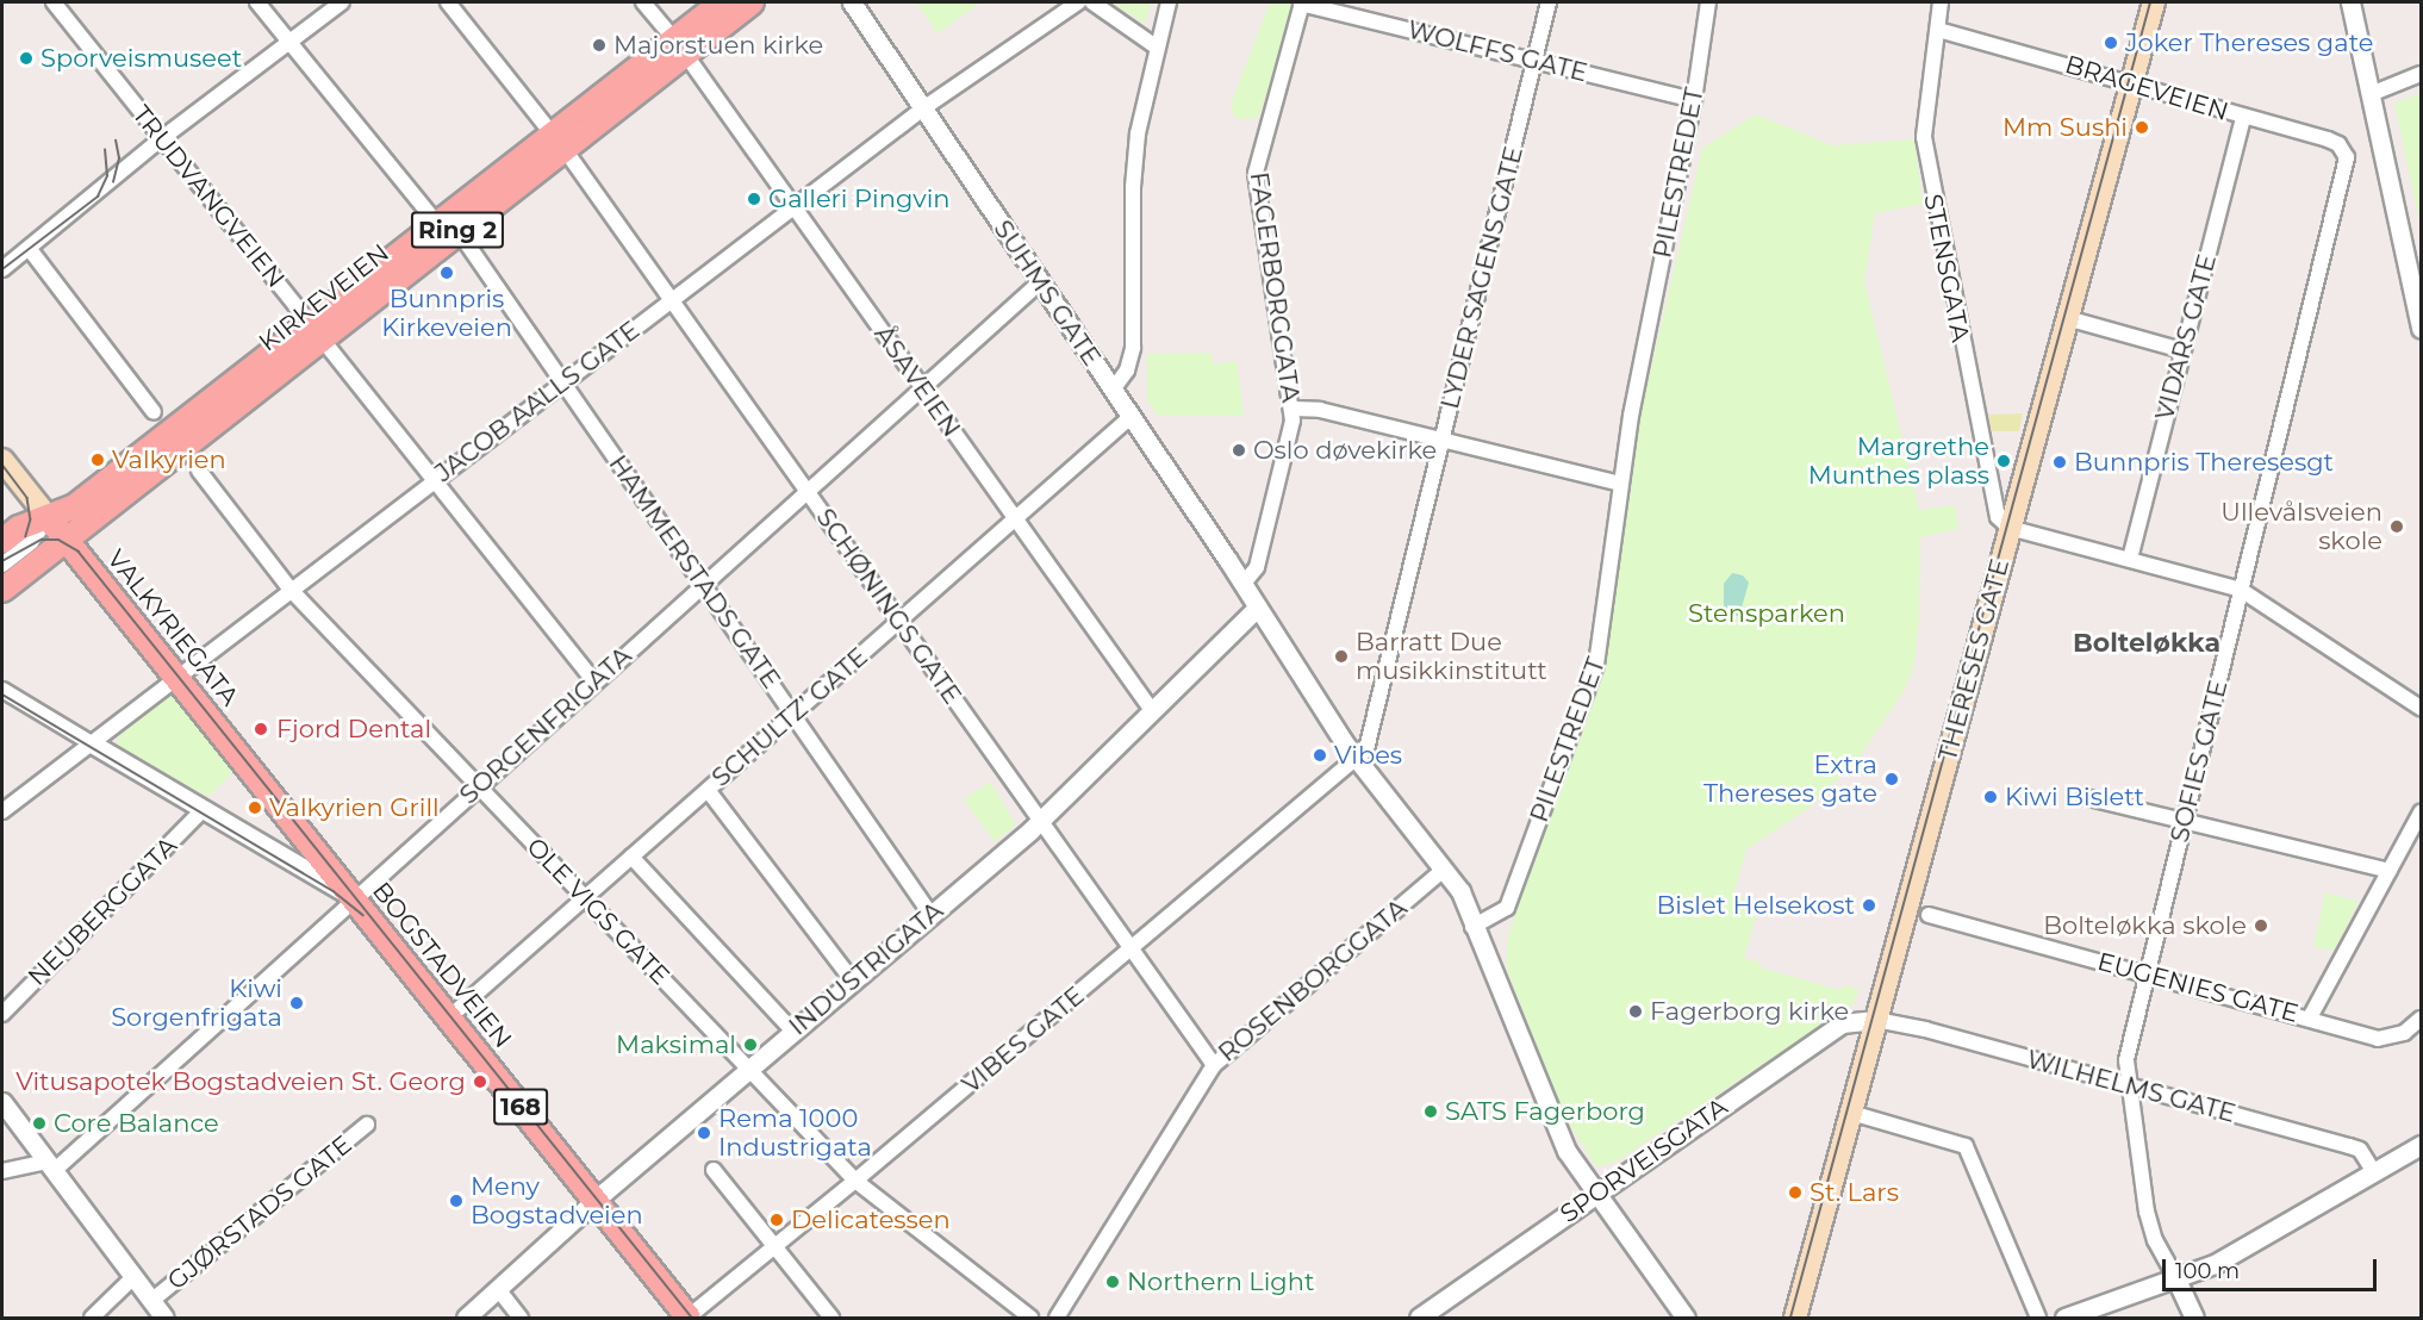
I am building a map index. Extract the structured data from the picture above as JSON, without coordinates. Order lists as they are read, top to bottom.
{
  "streets": {
    "main road": [
      "Ring 2",
      "KIRKEVEIEN",
      "VALKYRIEGATA",
      "THERESES GATE",
      "BOGSTADVEIEN",
      "168"
    ],
    "street": [
      "WOLFFS GATE",
      "BRAGEVEIEN",
      "PILESTREDET",
      "TRUDVANGVEIEN",
      "STENSGATA",
      "LYDER SAGENS GATE",
      "FAGERBORGGATA",
      "SUHMS GATE",
      "VIDARS GATE",
      "ÅSAVEIEN",
      "JACOB AALLS GATE",
      "HAMMERSTADS GATE",
      "SCHØNINGS GATE",
      "SCHULTZ’ GATE",
      "SORGENFRIGATA",
      "SOFIES GATE",
      "NEUBERGGATA",
      "OLE VIGS GATE",
      "INDUSTRIGATA",
      "ROSENBORGGATA",
      "EUGENIES GATE",
      "VIBES GATE",
      "WILHELMS GATE",
      "SPORVEISGATA",
      "GJØRSTADS GATE"
    ]
  },
  "crossings": [
    ["WOLFFS GATE", "PILESTREDET"],
    ["WOLFFS GATE", "LYDER SAGENS GATE"],
    ["WOLFFS GATE", "FAGERBORGGATA"],
    ["BRAGEVEIEN", "STENSGATA"],
    ["BRAGEVEIEN", "VIDARS GATE"],
    ["BRAGEVEIEN", "THERESES GATE"],
    ["BRAGEVEIEN", "SOFIES GATE"],
    ["TRUDVANGVEIEN", "KIRKEVEIEN"],
    ["TRUDVANGVEIEN", "JACOB AALLS GATE"],
    ["TRUDVANGVEIEN", "SORGENFRIGATA"],
    ["STENSGATA", "THERESES GATE"],
    ["LYDER SAGENS GATE", "VIBES GATE"],
    ["FAGERBORGGATA", "SUHMS GATE"],
    ["SUHMS GATE", "JACOB AALLS GATE"],
    ["SUHMS GATE", "SCHULTZ’ GATE"],
    ["SUHMS GATE", "SORGENFRIGATA"],
    ["KIRKEVEIEN", "ÅSAVEIEN"],
    ["KIRKEVEIEN", "HAMMERSTADS GATE"],
    ["KIRKEVEIEN", "SCHØNINGS GATE"],
    ["KIRKEVEIEN", "VALKYRIEGATA"],
    ["ÅSAVEIEN", "JACOB AALLS GATE"],
    ["ÅSAVEIEN", "SCHULTZ’ GATE"],
    ["ÅSAVEIEN", "SORGENFRIGATA"],
    ["ÅSAVEIEN", "INDUSTRIGATA"],
    ["JACOB AALLS GATE", "HAMMERSTADS GATE"],
    ["JACOB AALLS GATE", "SCHØNINGS GATE"],
    ["JACOB AALLS GATE", "VALKYRIEGATA"],
    ["JACOB AALLS GATE", "OLE VIGS GATE"],
    ["JACOB AALLS GATE", "BOGSTADVEIEN"],
    ["HAMMERSTADS GATE", "SCHULTZ’ GATE"],
    ["HAMMERSTADS GATE", "SORGENFRIGATA"],
    ["HAMMERSTADS GATE", "INDUSTRIGATA"],
    ["SCHØNINGS GATE", "SCHULTZ’ GATE"],
    ["SCHØNINGS GATE", "SORGENFRIGATA"],
    ["SCHØNINGS GATE", "INDUSTRIGATA"],
    ["SCHØNINGS GATE", "ROSENBORGGATA"],
    ["SCHØNINGS GATE", "VIBES GATE"],
    ["VALKYRIEGATA", "SORGENFRIGATA"],
    ["VALKYRIEGATA", "BOGSTADVEIEN"],
    ["THERESES GATE", "WILHELMS GATE"],
    ["THERESES GATE", "SPORVEISGATA"],
    ["SCHULTZ’ GATE", "OLE VIGS GATE"],
    ["SCHULTZ’ GATE", "BOGSTADVEIEN"],
    ["SORGENFRIGATA", "OLE VIGS GATE"],
    ["SORGENFRIGATA", "BOGSTADVEIEN"],
    ["SOFIES GATE", "EUGENIES GATE"],
    ["SOFIES GATE", "WILHELMS GATE"],
    ["NEUBERGGATA", "BOGSTADVEIEN"],
    ["OLE VIGS GATE", "INDUSTRIGATA"],
    ["OLE VIGS GATE", "VIBES GATE"],
    ["BOGSTADVEIEN", "INDUSTRIGATA"],
    ["BOGSTADVEIEN", "VIBES GATE"],
    ["WILHELMS GATE", "SPORVEISGATA"]
  ],
  "districts": ["Bolteløkka"],
  "parks": ["Stensparken"],
  "places": [
    "Joker Thereses gate",
    "Majorstuen kirke",
    "Sporveismuseet",
    "Mm Sushi",
    "Galleri Pingvin",
    "Bunnpris Kirkeveien",
    "Oslo døvekirke",
    "Valkyrien",
    "Margrethe Munthes plass",
    "Bunnpris Theresesgt",
    "Ullevålsveien skole",
    "Barratt Due musikkinstitutt",
    "Fjord Dental",
    "Vibes",
    "Extra Thereses gate",
    "Kiwi Bislett",
    "Valkyrien Grill",
    "Bislet Helsekost",
    "Bolteløkka skole",
    "Kiwi Sorgenfrigata",
    "Fagerborg kirke",
    "Maksimal",
    "Vitusapotek Bogstadveien St. Georg",
    "SATS Fagerborg",
    "Core Balance",
    "Rema 1000 Industrigata",
    "St. Lars",
    "Meny Bogstadveien",
    "Delicatessen",
    "Northern Light"
  ],
  "scale_bar": "100 m"
}
